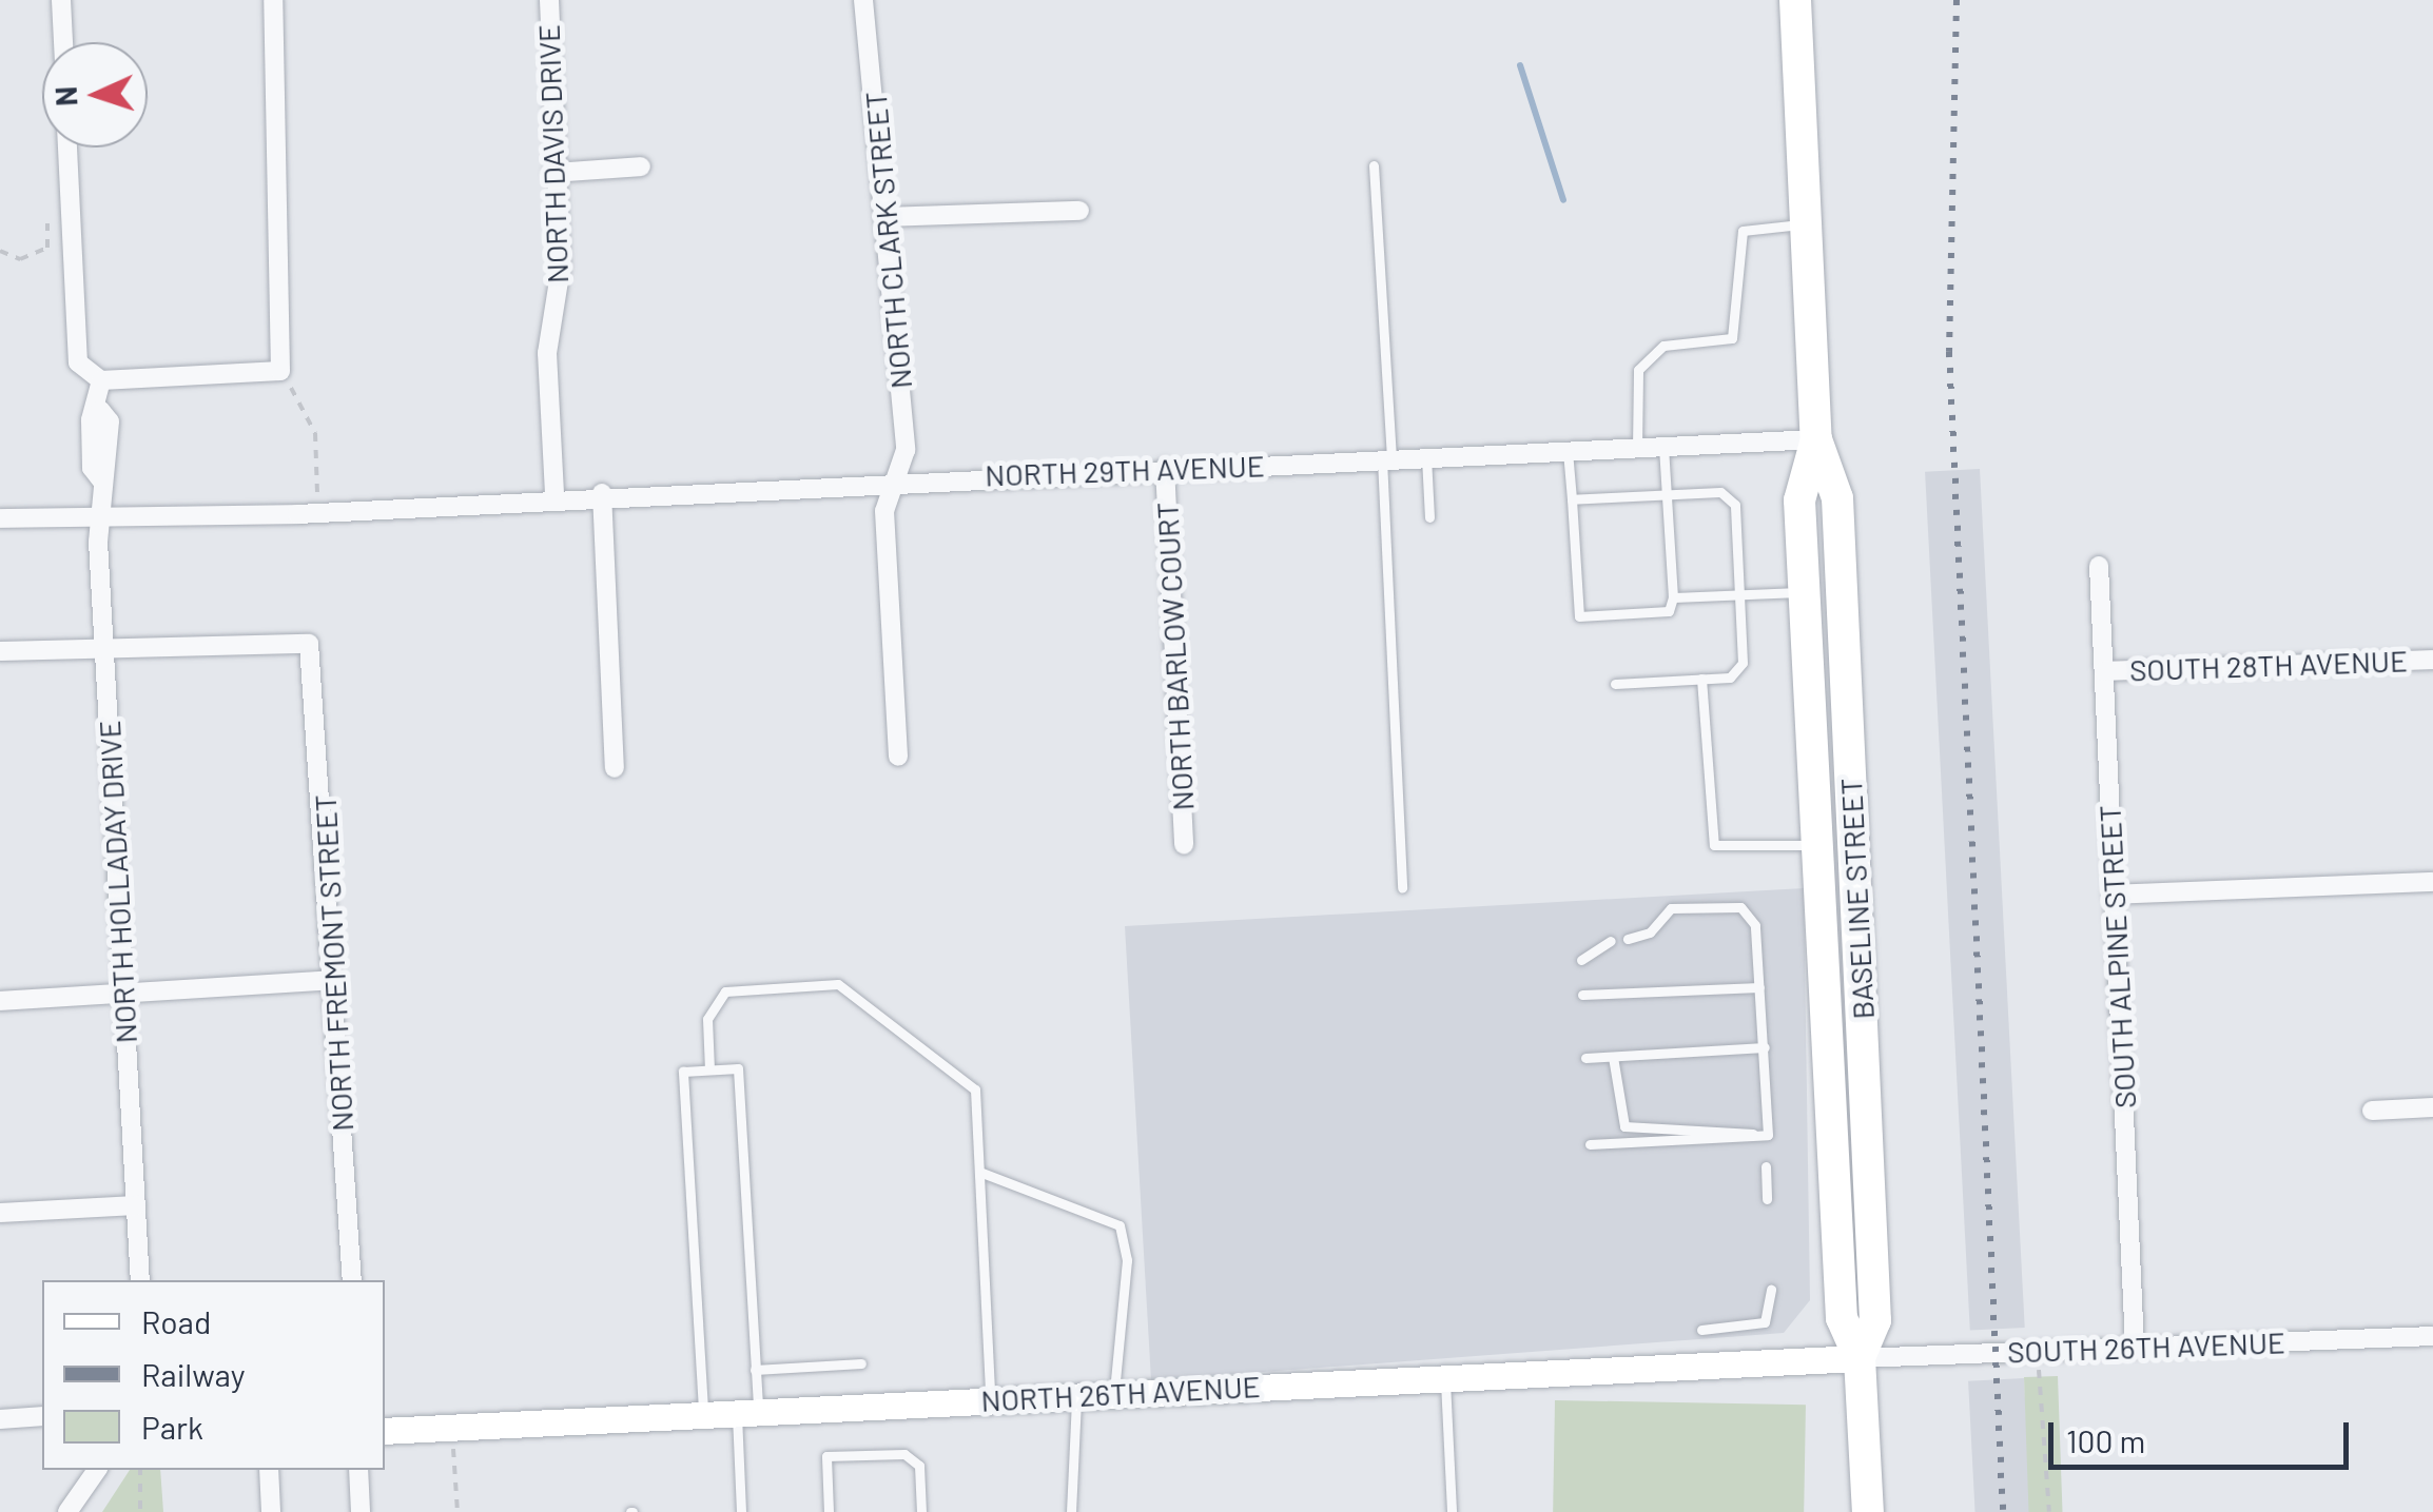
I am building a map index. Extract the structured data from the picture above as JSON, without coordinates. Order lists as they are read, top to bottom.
{
  "streets": {
    "highway": ["BASELINE STREET"],
    "street": [
      "NORTH DAVIS DRIVE",
      "NORTH CLARK STREET",
      "NORTH 29TH AVENUE",
      "NORTH BARLOW COURT",
      "SOUTH 28TH AVENUE",
      "NORTH HOLLADAY DRIVE",
      "SOUTH ALPINE STREET",
      "NORTH FREMONT STREET",
      "SOUTH 26TH AVENUE",
      "NORTH 26TH AVENUE"
    ]
  },
  "crossings": [
    ["NORTH DAVIS DRIVE", "NORTH 29TH AVENUE"],
    ["NORTH CLARK STREET", "NORTH 29TH AVENUE"],
    ["NORTH 29TH AVENUE", "NORTH BARLOW COURT"],
    ["NORTH 29TH AVENUE", "NORTH HOLLADAY DRIVE"],
    ["NORTH 29TH AVENUE", "BASELINE STREET"],
    ["SOUTH 28TH AVENUE", "SOUTH ALPINE STREET"],
    ["NORTH HOLLADAY DRIVE", "NORTH FREMONT STREET"],
    ["BASELINE STREET", "SOUTH 26TH AVENUE"],
    ["BASELINE STREET", "NORTH 26TH AVENUE"],
    ["SOUTH ALPINE STREET", "SOUTH 26TH AVENUE"],
    ["SOUTH 26TH AVENUE", "NORTH 26TH AVENUE"]
  ],
  "legend": ["Road", "Railway", "Park"],
  "scale_bar": "100 m",
  "north": "left"
}
